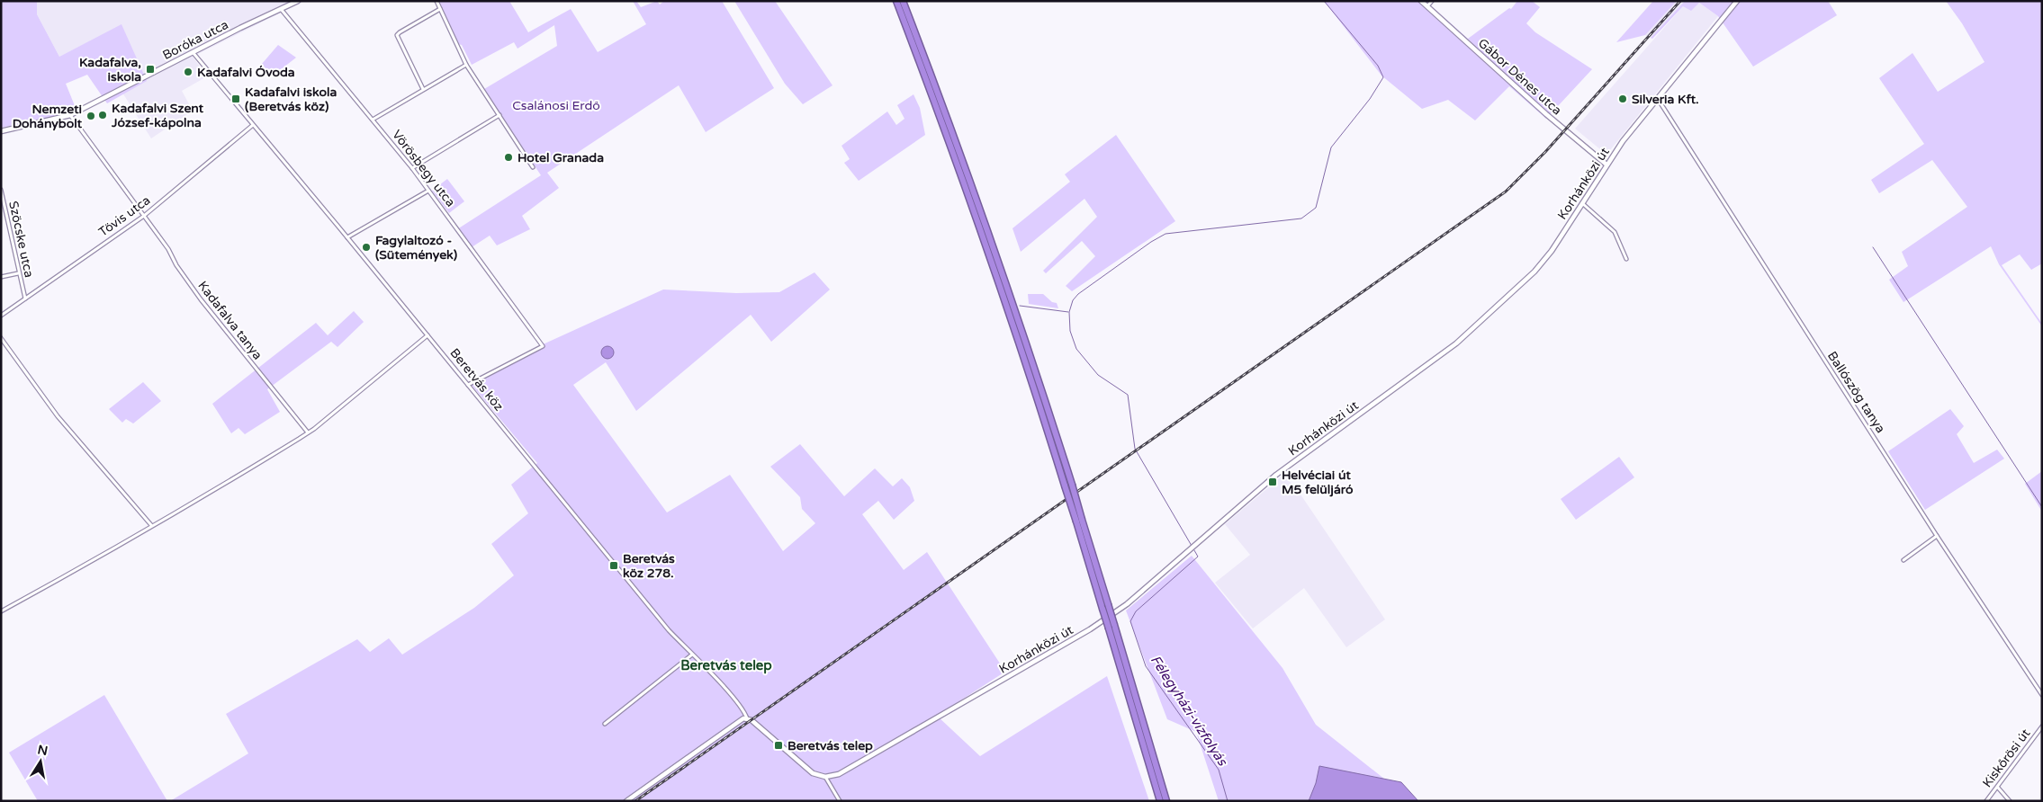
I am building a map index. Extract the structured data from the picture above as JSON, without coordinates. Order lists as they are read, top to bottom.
{
  "streets": {
    "street": [
      "Boróka utca",
      "Gábor Dénes utca",
      "Vörösbegy utca",
      "Korhánközi út",
      "Tövis utca",
      "Szöcske utca",
      "Kadafalva tanya",
      "Beretvás köz",
      "Ballószög tanya",
      "Kiskőrösi út"
    ]
  },
  "crossings": [
    ["Boróka utca", "Vörösbegy utca"],
    ["Boróka utca", "Kadafalva tanya"],
    ["Boróka utca", "Beretvás köz"],
    ["Gábor Dénes utca", "Korhánközi út"],
    ["Vörösbegy utca", "Beretvás köz"],
    ["Korhánközi út", "Ballószög tanya"],
    ["Tövis utca", "Szöcske utca"],
    ["Tövis utca", "Kadafalva tanya"],
    ["Tövis utca", "Beretvás köz"]
  ],
  "districts": ["Beretvás telep"],
  "water": ["Félegyházi-vízfolyás"],
  "parks": ["Csalánosi Erdő"],
  "places": {
    "transit": [
      "Kadafalva, iskola",
      "Kadafalvi iskola (Beretvás köz)",
      "Helvéciai út M5 felüljáró",
      "Beretvás köz 278.",
      "Beretvás telep"
    ],
    "other": [
      "Kadafalvi Óvoda",
      "Silveria Kft.",
      "Kadafalvi Szent József-kápolna",
      "Nemzeti Dohánybolt",
      "Hotel Granada",
      "Fagylaltozó - (Sütemények)"
    ]
  },
  "north": "top"
}
